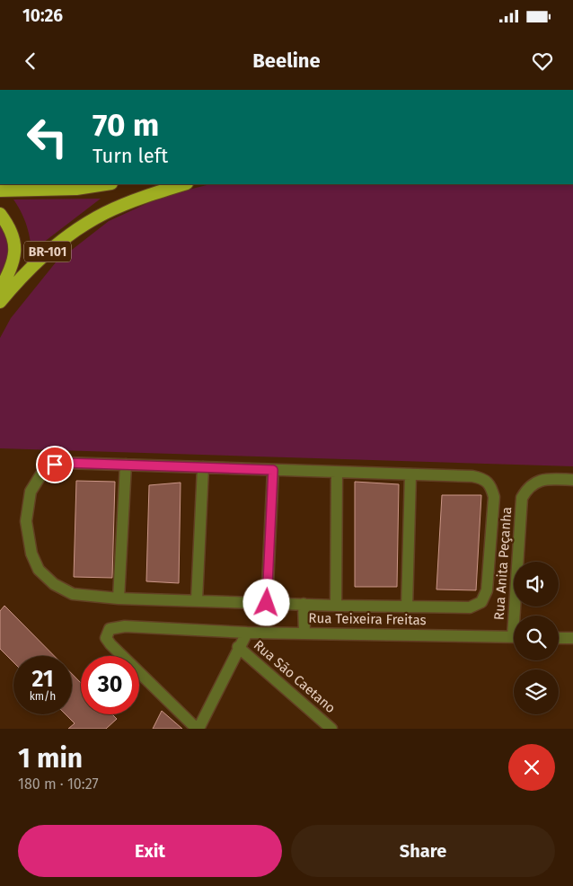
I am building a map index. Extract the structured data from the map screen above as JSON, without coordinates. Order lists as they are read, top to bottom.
{
  "streets": {
    "highway": ["BR-101"],
    "street": ["Rua Anita Peçanha", "Rua Teixeira Freitas", "Rua São Caetano"]
  },
  "page": {
    "status": "10:26",
    "header": "Beeline",
    "turn": ["70 m", "Turn left"],
    "speed": "21 km/h",
    "limit": "30",
    "heading": ["1 min", "180 m · 10:27"],
    "buttons": ["Exit", "Share"]
  }
}
